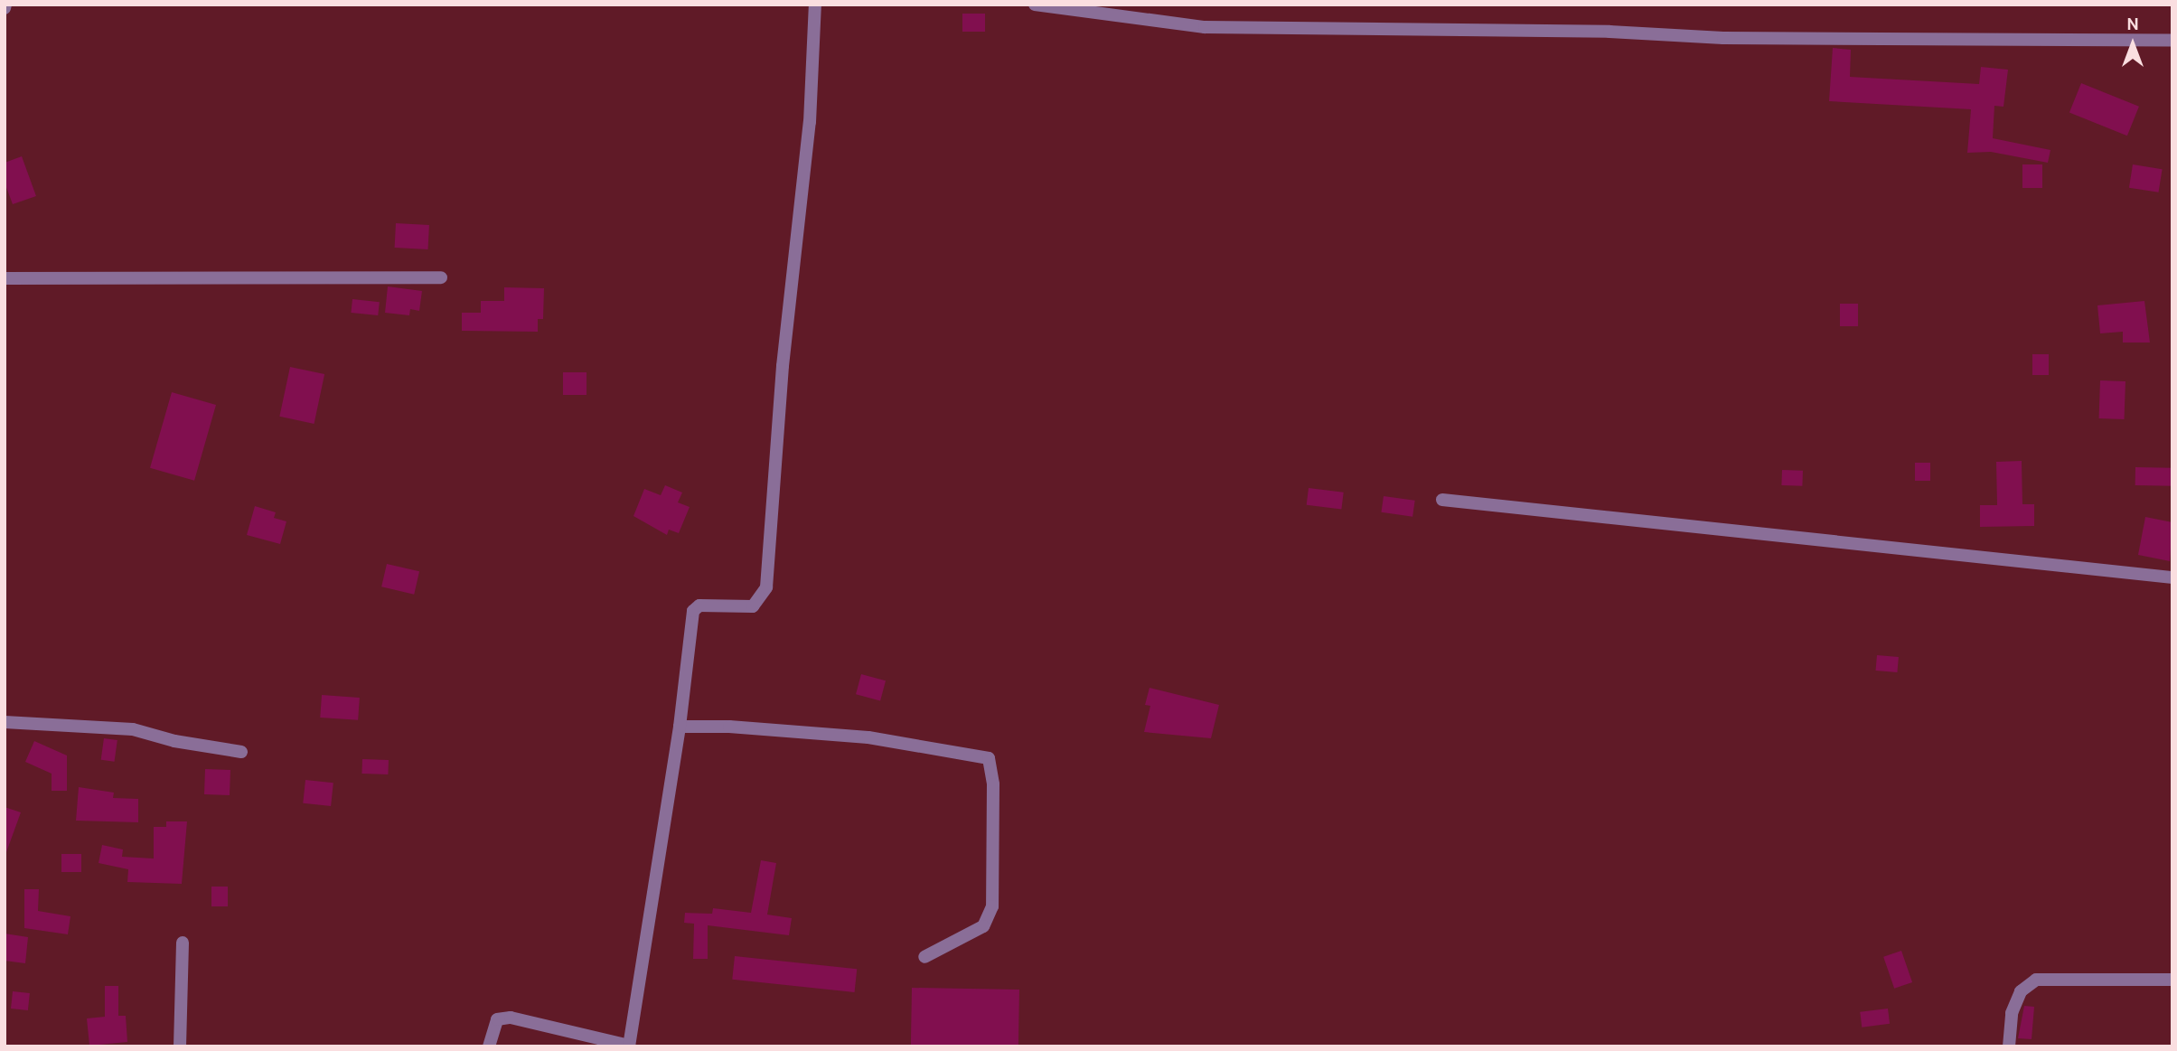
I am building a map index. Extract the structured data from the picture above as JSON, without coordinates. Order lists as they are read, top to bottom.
{
  "north": "top"
}
